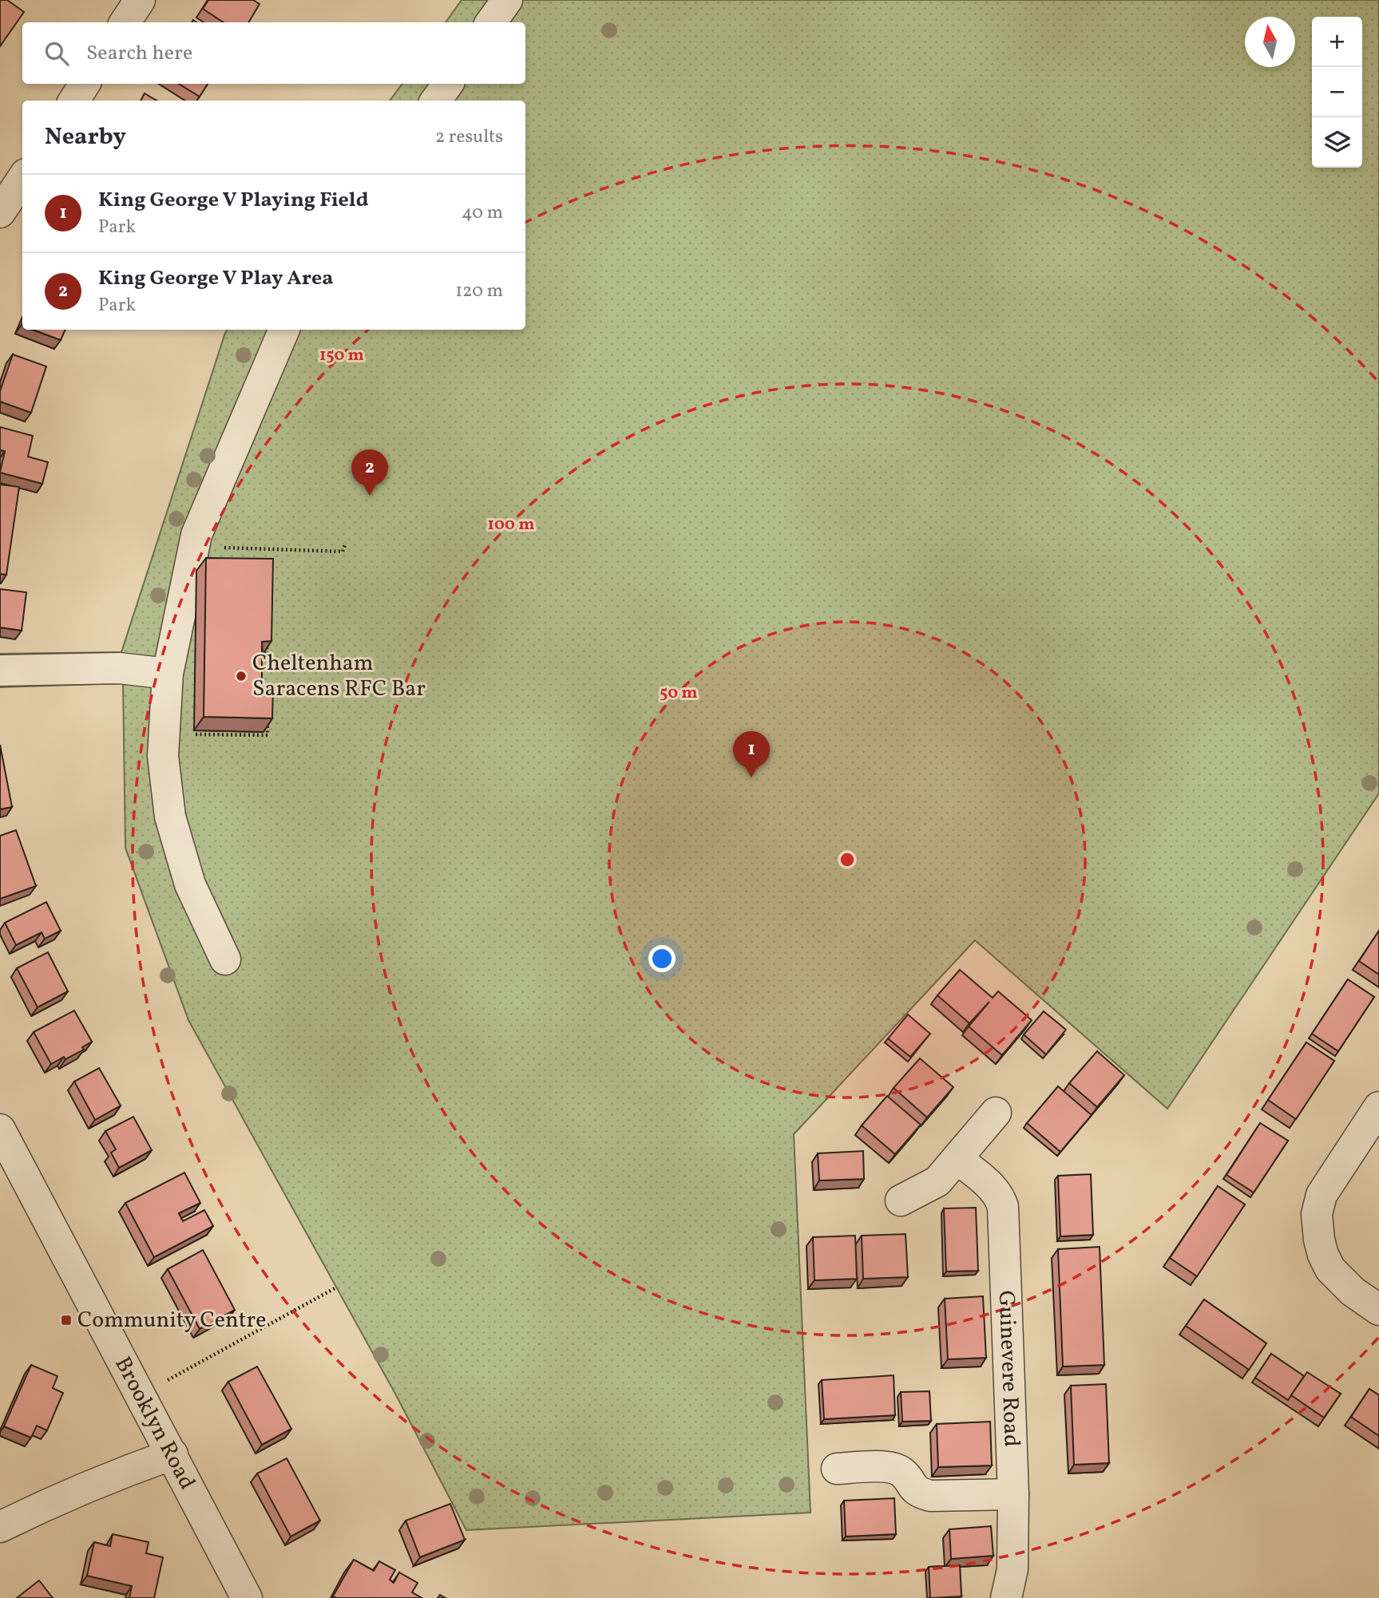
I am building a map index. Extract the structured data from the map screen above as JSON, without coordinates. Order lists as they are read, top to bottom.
{
  "streets": {
    "street": ["Guinevere Road", "Brooklyn Road"]
  },
  "places": {
    "other": ["Cheltenham Saracens RFC Bar"],
    "transit": ["Community Centre"]
  },
  "north": "top",
  "page": {
    "map_buttons": ["+", "−"],
    "search": "Search here",
    "heading": ["Nearby", "2 results"],
    "list": [
      {
        "mark": "1",
        "name": "King George V Playing Field",
        "note": "Park",
        "value": "40 m"
      },
      {
        "mark": "2",
        "name": "King George V Play Area",
        "note": "Park",
        "value": "120 m"
      }
    ],
    "pins": ["2", "1"]
  },
  "rings": ["150 m", "100 m", "50 m"]
}
